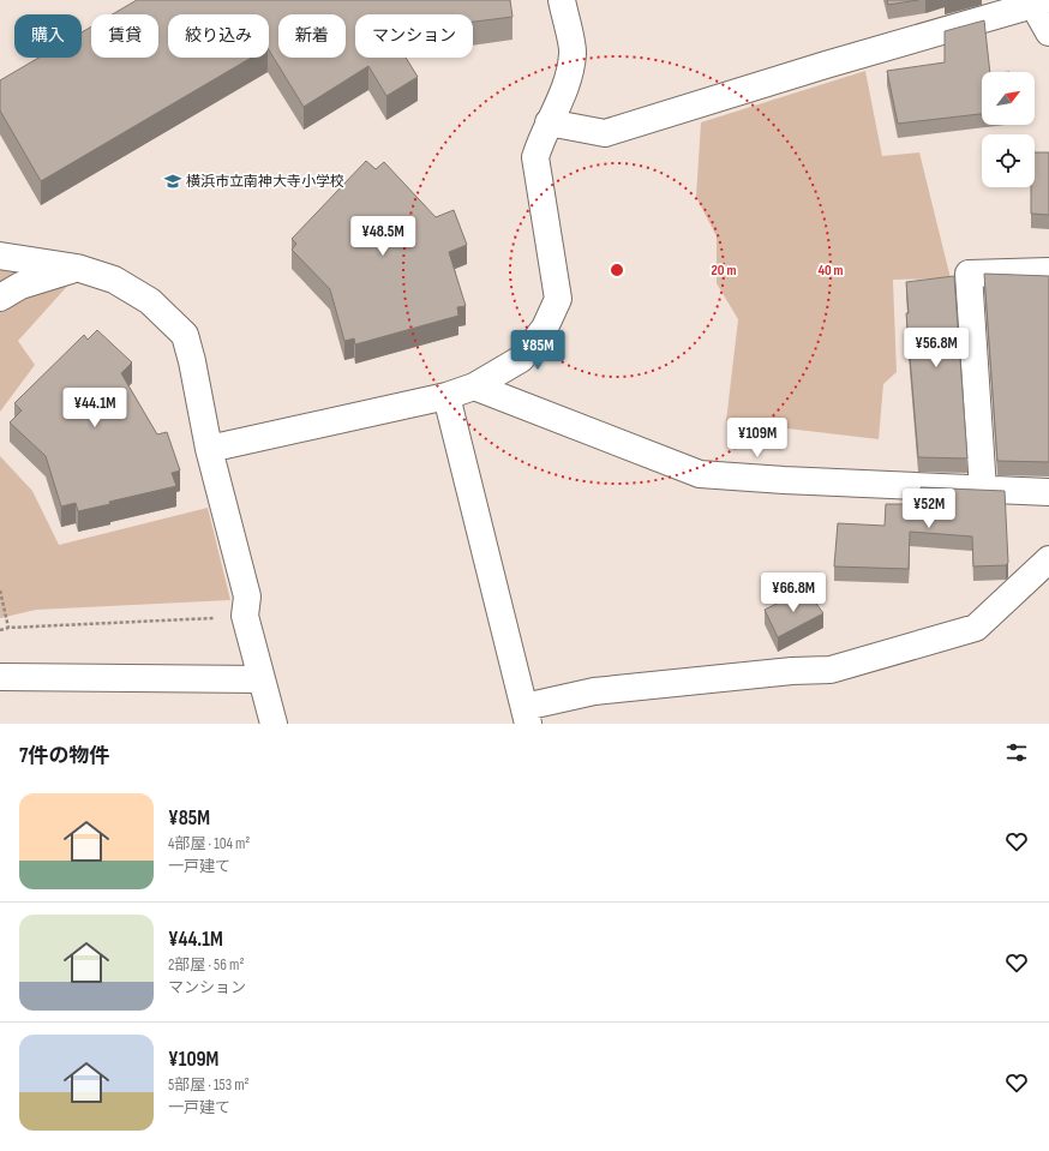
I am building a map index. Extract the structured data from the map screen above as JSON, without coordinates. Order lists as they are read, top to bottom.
{
  "places": {
    "school or university": ["横浜市立南神大寺小学校"]
  },
  "north": "top right",
  "page": {
    "chip": [
      "購入",
      "賃貸",
      "絞り込み",
      "新着",
      "マンション"
    ],
    "price": [
      "¥48.5M",
      "¥56.8M",
      "¥85M",
      "¥44.1M",
      "¥109M",
      "¥52M",
      "¥66.8M"
    ],
    "heading": "7件の物件",
    "list": [
      {
        "name": "¥85M",
        "note": "4部屋 · 104 m² · 一戸建て"
      },
      {
        "name": "¥44.1M",
        "note": "2部屋 · 56 m² · マンション"
      },
      {
        "name": "¥109M",
        "note": "5部屋 · 153 m² · 一戸建て"
      }
    ]
  },
  "rings": ["20 m", "40 m"]
}
